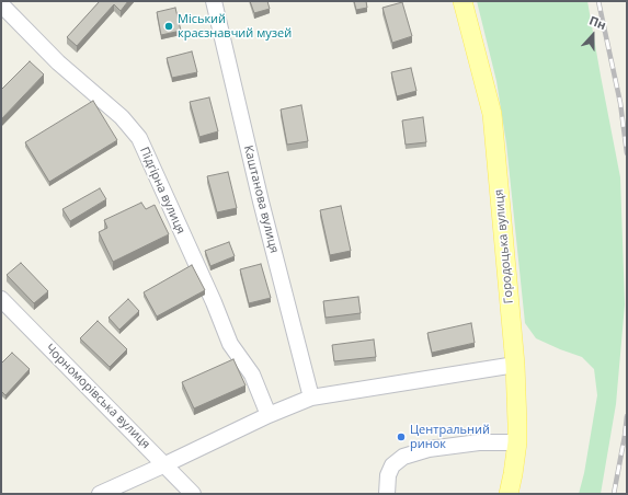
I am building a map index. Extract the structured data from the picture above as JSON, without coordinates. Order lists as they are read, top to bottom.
{
  "streets": {
    "main road": ["Городоцька вулиця"],
    "street": ["Підгірна вулиця", "Каштанова вулиця", "Чорноморівська вулиця"]
  },
  "places": ["Міський краєзнавчий музей", "Центральний ринок"],
  "north": "top"
}
